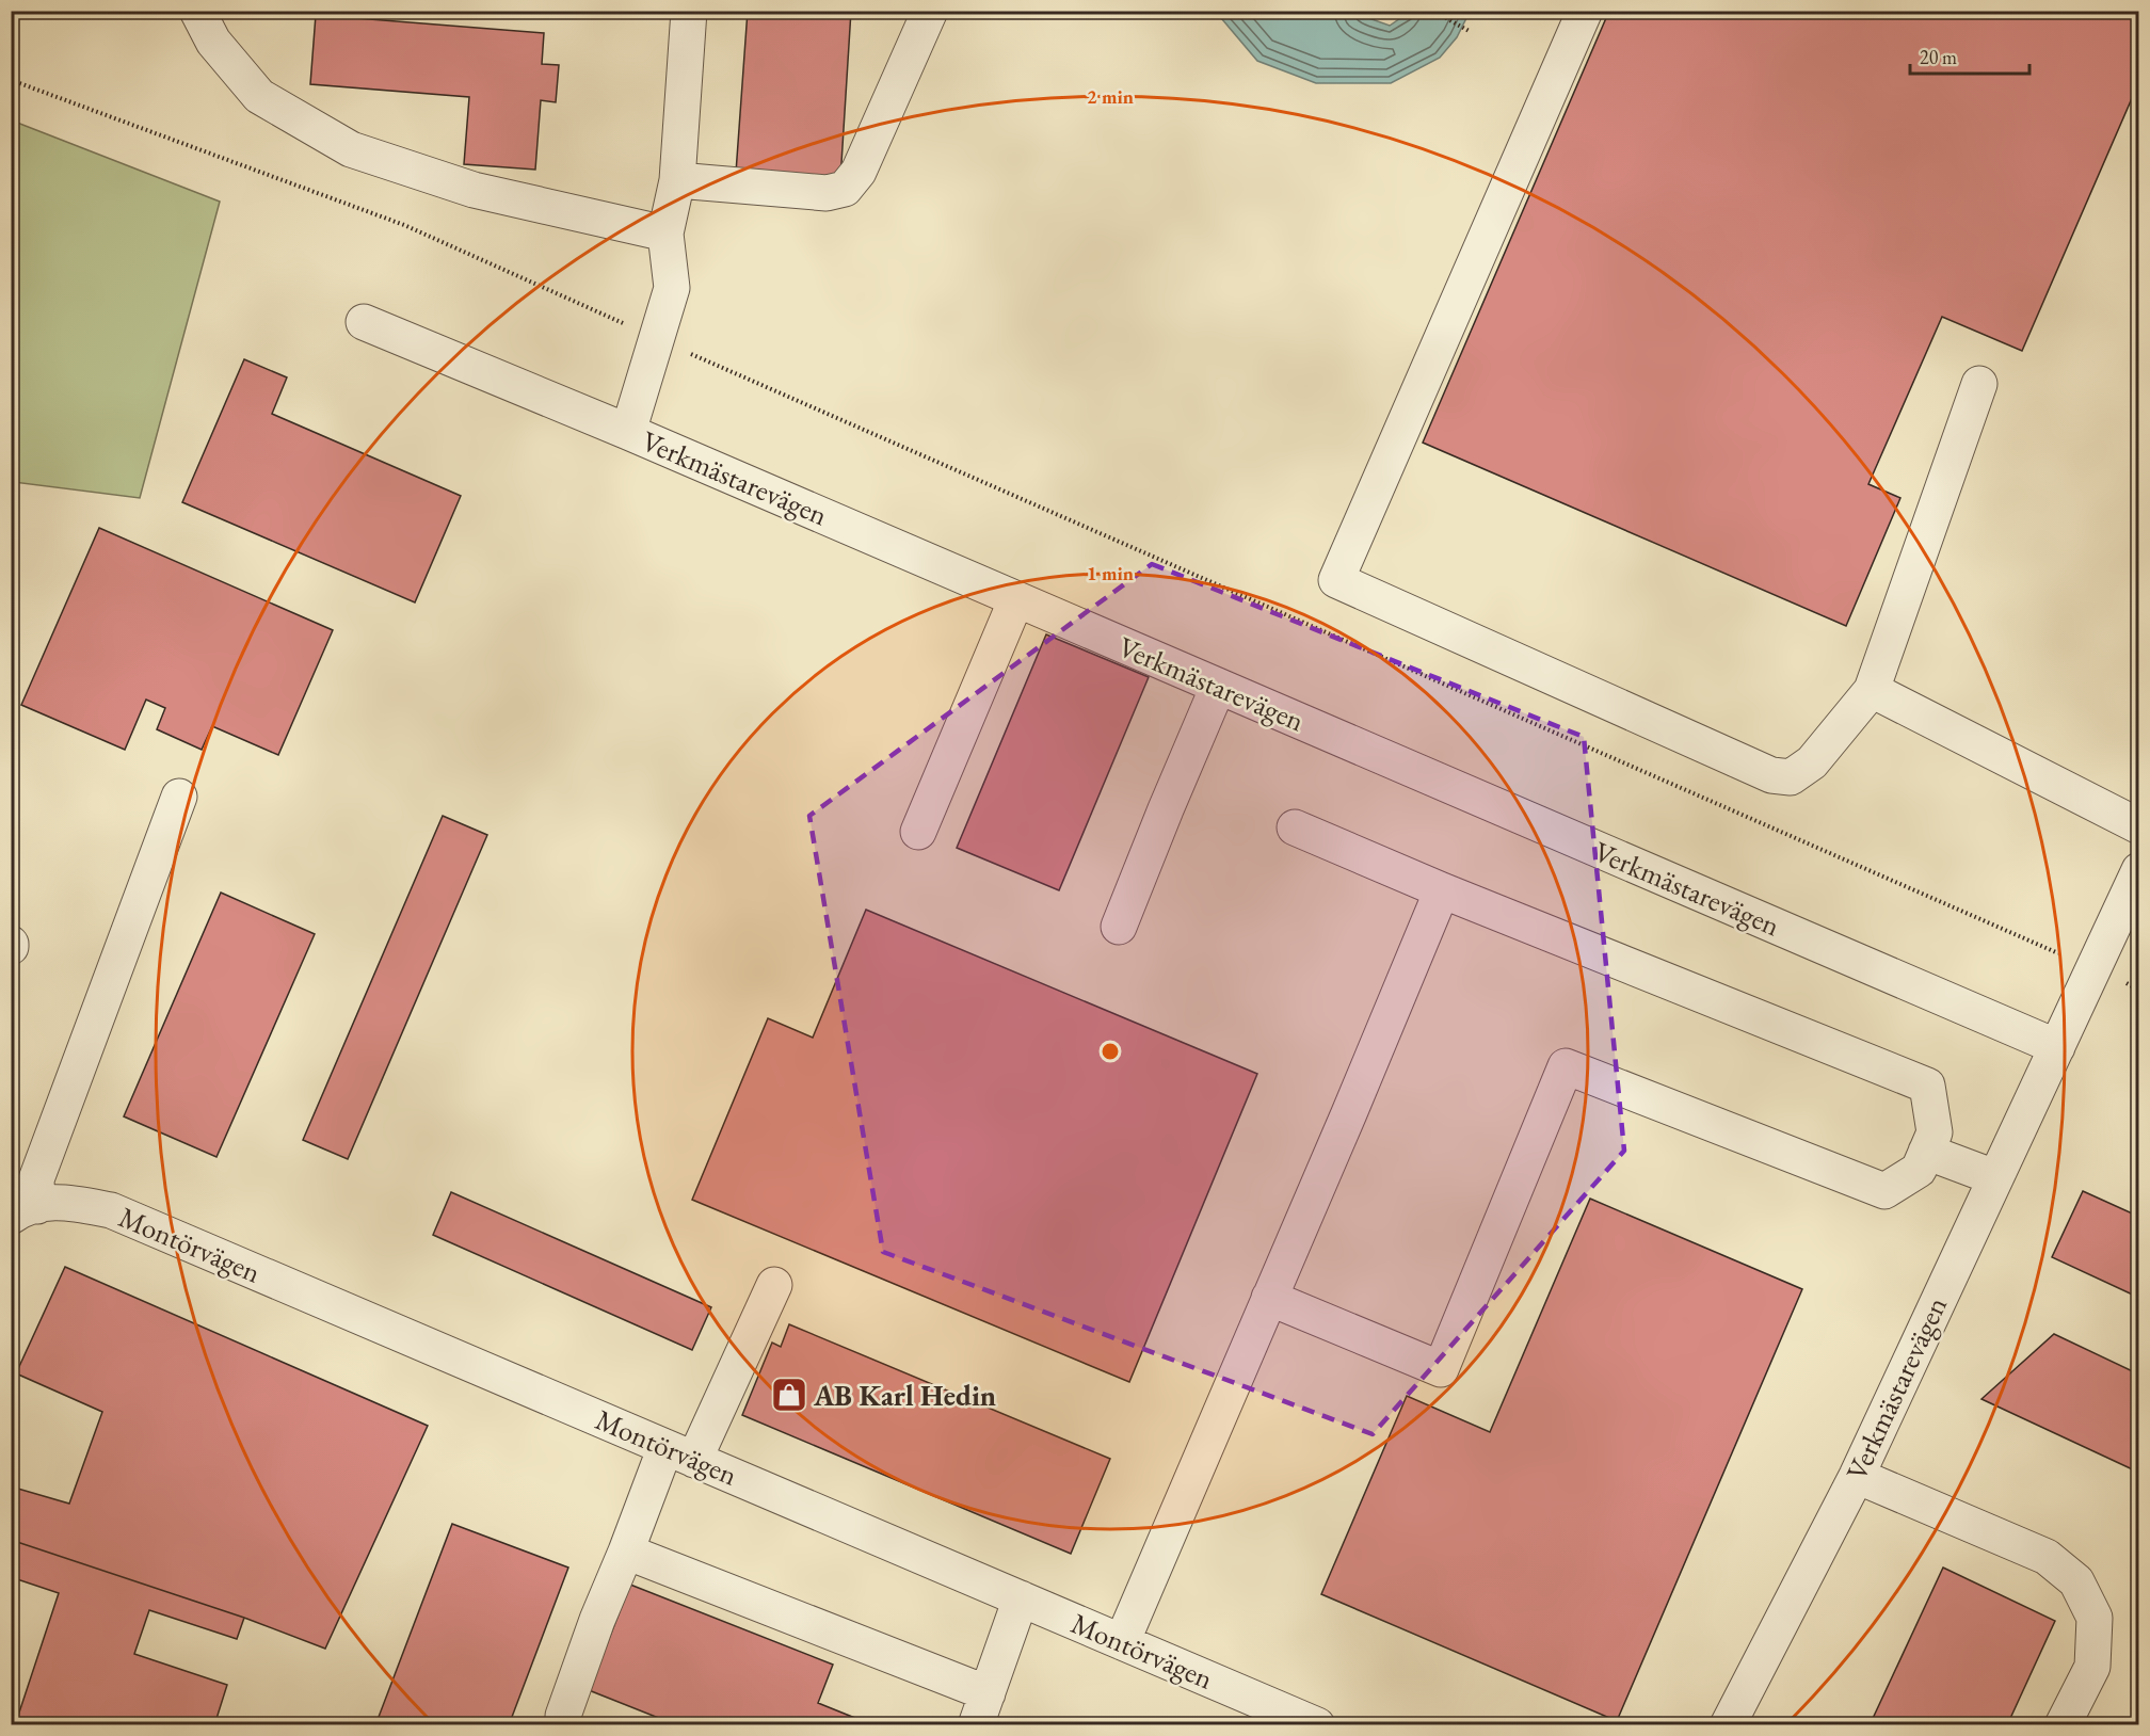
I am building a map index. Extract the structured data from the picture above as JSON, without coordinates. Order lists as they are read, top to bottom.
{
  "streets": {
    "street": ["Verkmästarevägen", "Montörvägen"]
  },
  "places": {
    "shop": ["AB Karl Hedin"]
  },
  "scale_bar": "20 m",
  "rings": ["2 min", "1 min"]
}
